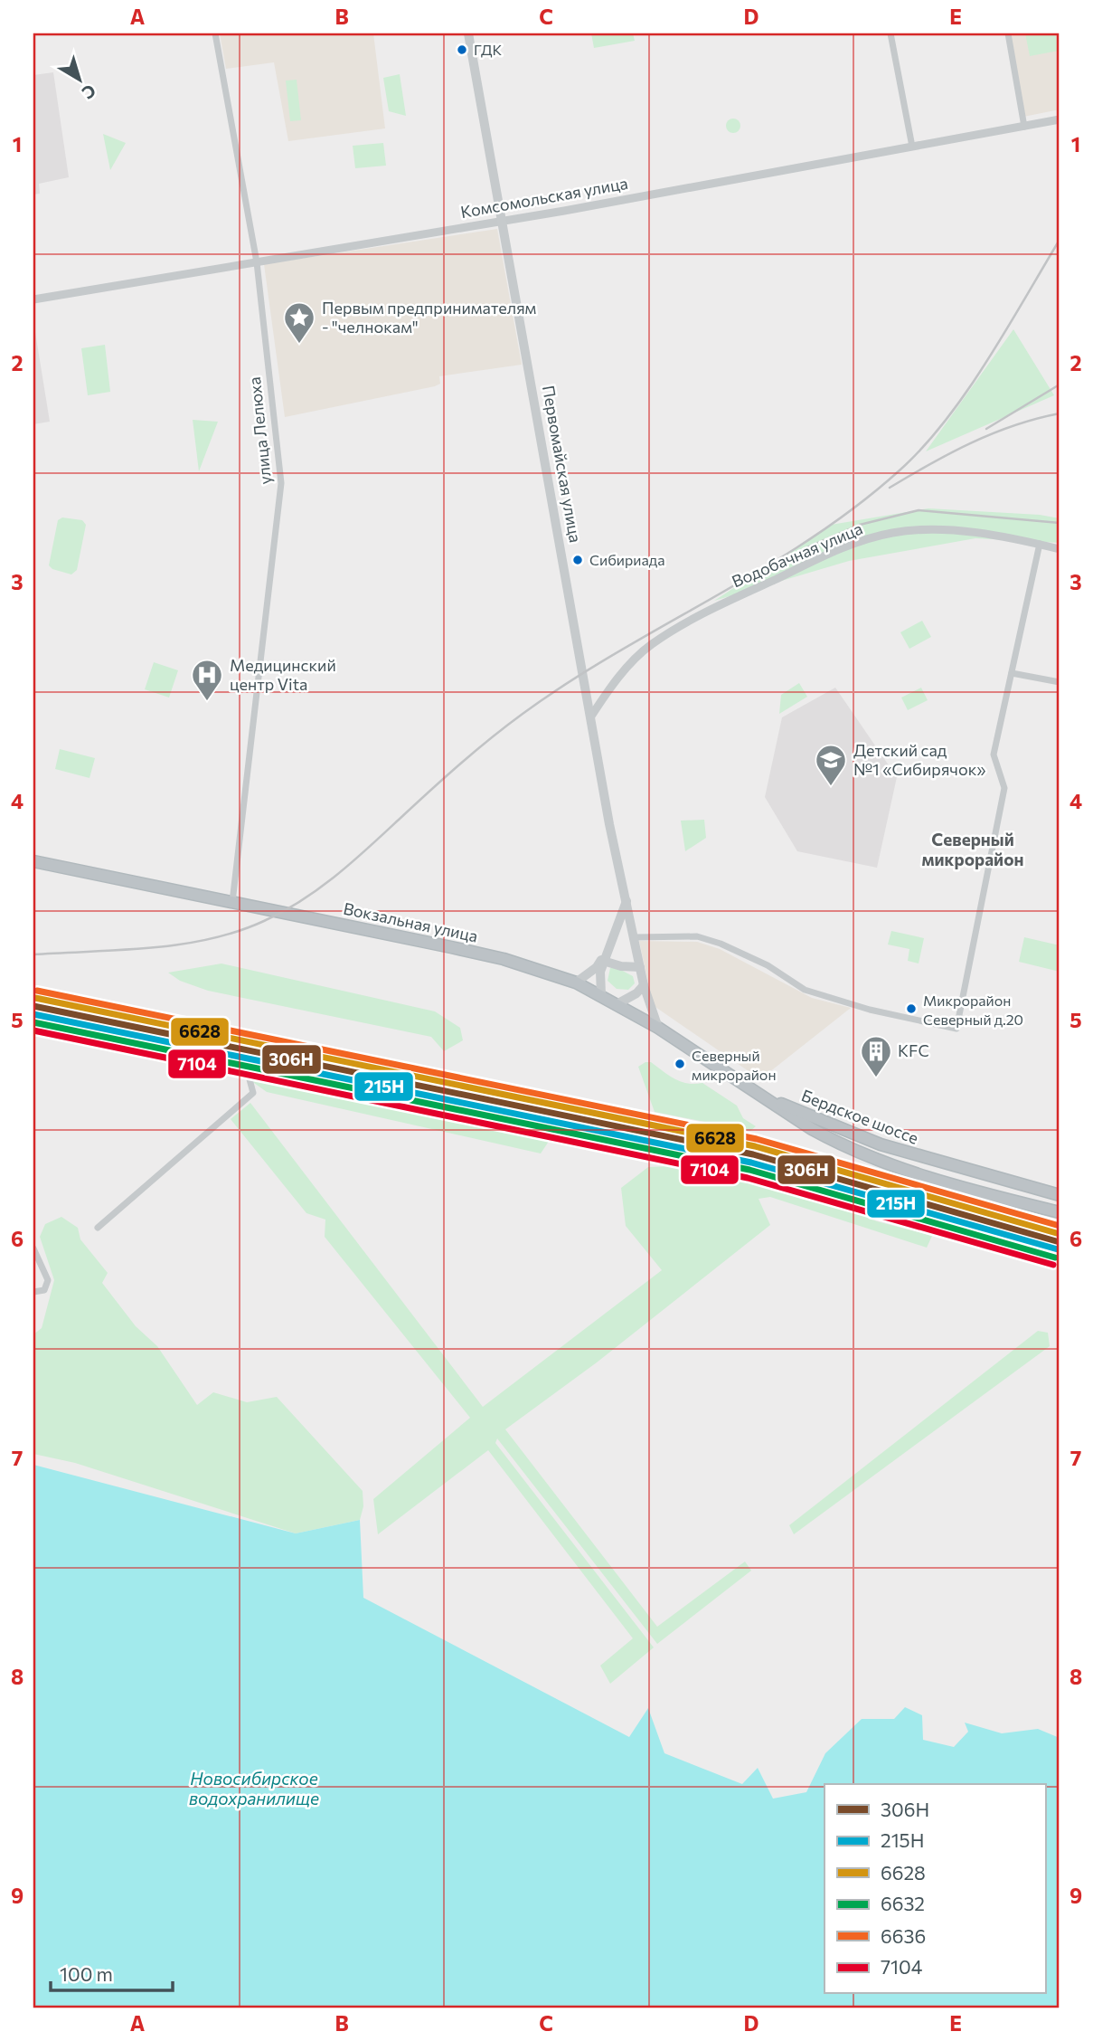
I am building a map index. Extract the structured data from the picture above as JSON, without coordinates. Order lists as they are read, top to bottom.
{
  "streets": {
    "highway": ["Вокзальная улица", "Бердское шоссе"],
    "main road": ["Первомайская улица"],
    "street": ["Комсомольская улица", "улица Лелюха", "Водобачная улица"]
  },
  "crossings": [
    ["Комсомольская улица", "улица Лелюха"],
    ["Комсомольская улица", "Первомайская улица"],
    ["улица Лелюха", "Вокзальная улица"],
    ["Первомайская улица", "Водобачная улица"],
    ["Первомайская улица", "Вокзальная улица"],
    ["Вокзальная улица", "Бердское шоссе"]
  ],
  "districts": ["Северный микрорайон"],
  "water": ["Новосибирское водохранилище"],
  "places": {
    "other": [
      "ГДК",
      "Сибириада",
      "Микрорайон Северный д.20",
      "Северный микрорайон"
    ],
    "place": ["Первым предпринимателям - \"челнокам\""],
    "hospital": ["Медицинский центр Vita"],
    "school or university": ["Детский сад №1 «Сибирячок»"],
    "building": ["KFC"]
  },
  "lines": [
    "transit line 6636",
    "transit line 6628",
    "transit line 306Н",
    "transit line 215Н",
    "transit line 6632",
    "transit line 7104"
  ],
  "legend": [
    "306Н",
    "215Н",
    "6628",
    "6632",
    "6636",
    "7104"
  ],
  "scale_bar": "100 m",
  "north": "bottom right",
  "grid": {
    "columns": [
      "A",
      "B",
      "C",
      "D",
      "E"
    ],
    "rows": [
      "1",
      "2",
      "3",
      "4",
      "5",
      "6",
      "7",
      "8",
      "9"
    ]
  }
}
